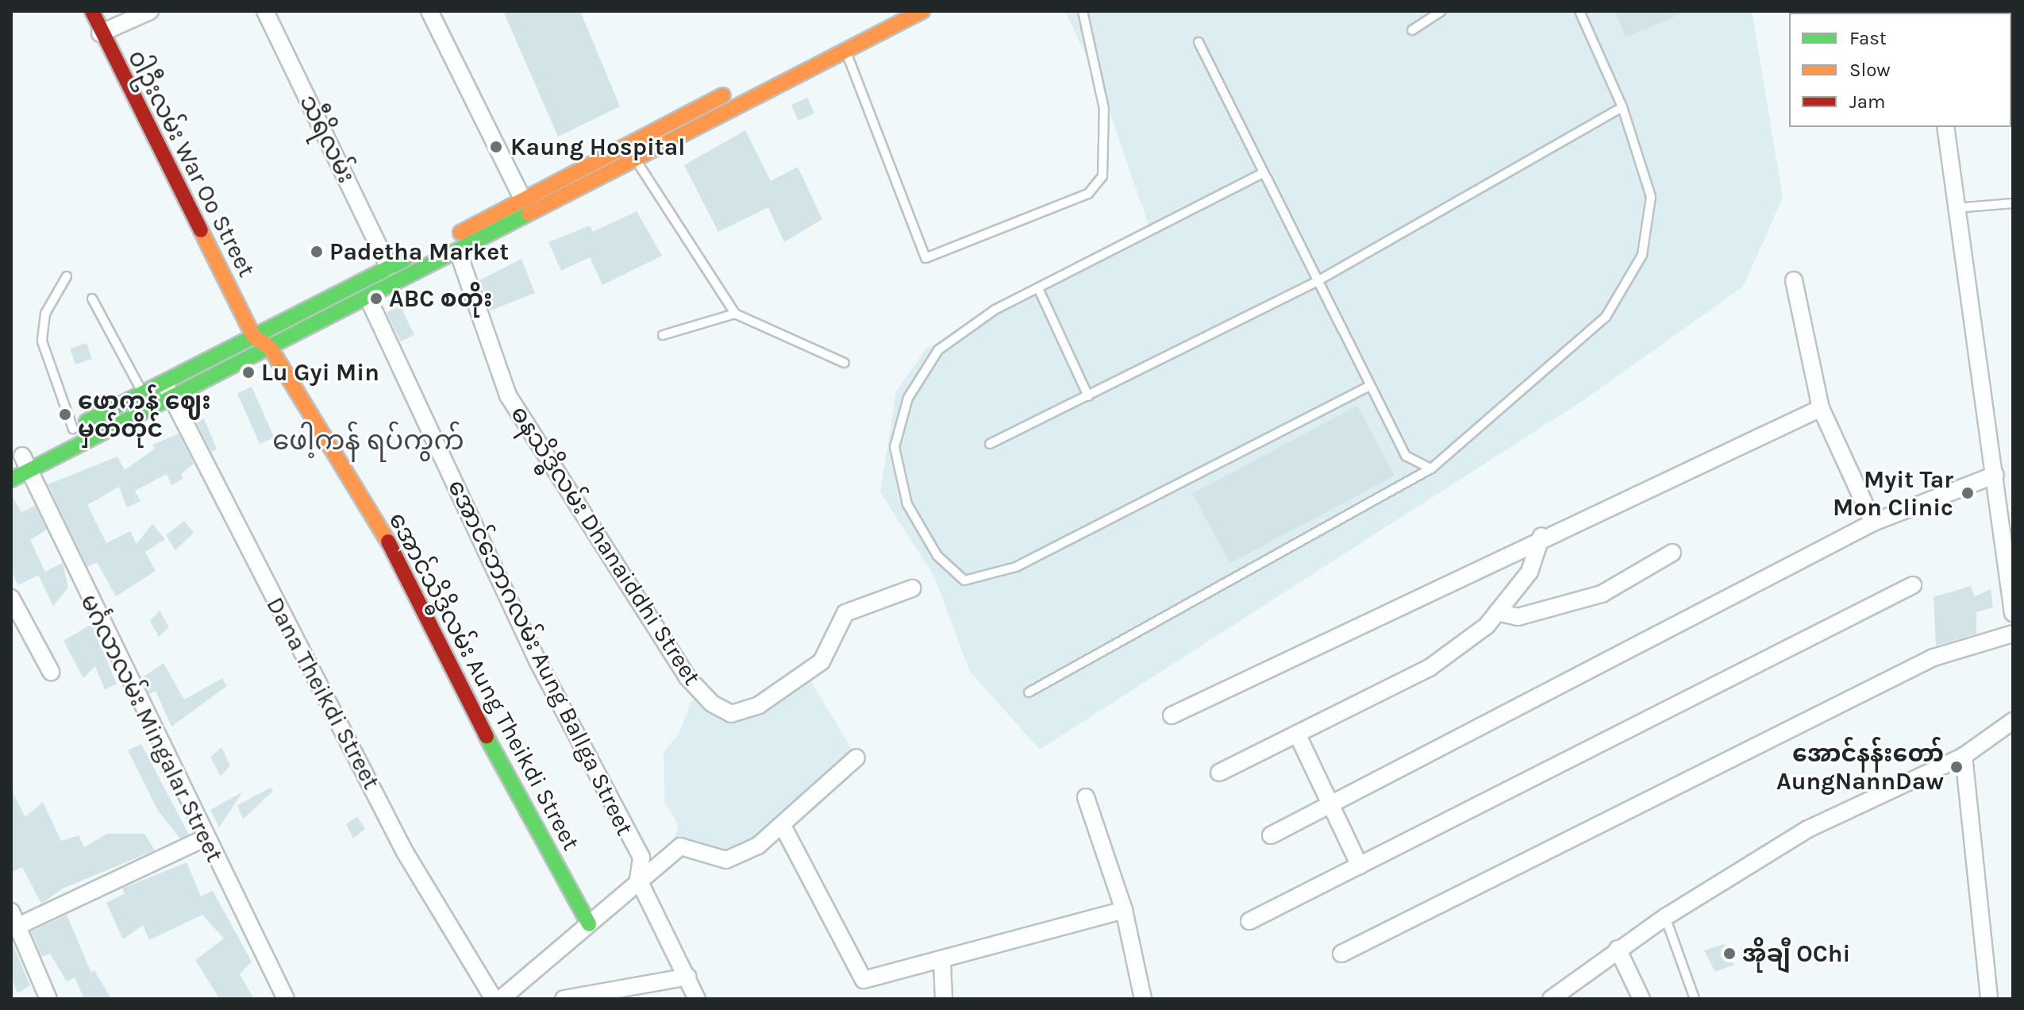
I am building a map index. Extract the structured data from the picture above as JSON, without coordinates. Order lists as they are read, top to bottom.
{
  "streets": {
    "main road": ["ဝါဦးလမ်း War Oo Street", "အောင်သိဒ္ဓိလမ်း Aung Theikdi Street"],
    "street": [
      "သီရိလမ်း",
      "ဓနသိဒ္ဓိလမ်း Dhanaiddhi Street",
      "အောင်ဘောဂလမ်း Aung Ballga Street",
      "Dana Theikdi Street",
      "မင်္ဂလာလမ်း Mingalar Street"
    ]
  },
  "crossings": [
    ["ဝါဦးလမ်း War Oo Street", "အောင်သိဒ္ဓိလမ်း Aung Theikdi Street"]
  ],
  "districts": ["ဖေါ့ကန် ရပ်ကွက်"],
  "places": [
    "Kaung Hospital",
    "Padetha Market",
    "ABC စတိုး",
    "Lu Gyi Min",
    "ဖော့ကန် ဈေး မှတ်တိုင်",
    "Myit Tar Mon Clinic",
    "အောင်နန်းတော် AungNannDaw",
    "အိုချီ OChi"
  ],
  "legend": ["Fast", "Slow", "Jam"]
}
